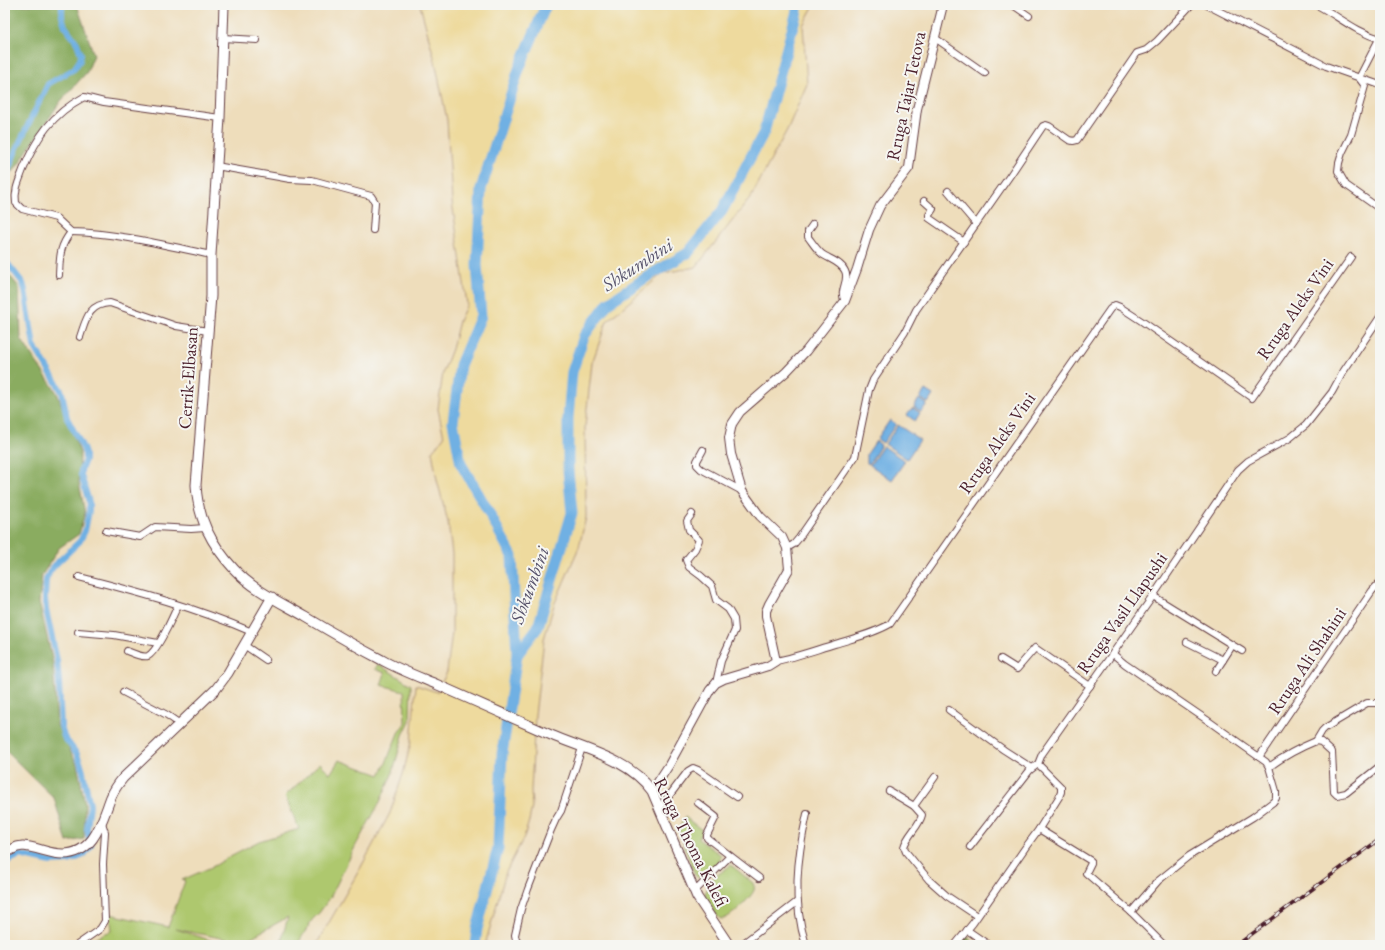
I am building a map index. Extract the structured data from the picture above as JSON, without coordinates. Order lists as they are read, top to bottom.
{
  "streets": {
    "main road": ["Cerrik-Elbasan", "Rruga Thoma Kalefi"],
    "street": [
      "Rruga Tajar Tetova",
      "Rruga Aleks Vini",
      "Rruga Vasil Llapushi",
      "Rruga Ali Shahini"
    ]
  },
  "crossings": [
    ["Rruga Tajar Tetova", "Rruga Aleks Vini"],
    ["Cerrik-Elbasan", "Rruga Thoma Kalefi"]
  ],
  "water": ["Shkumbini"]
}
